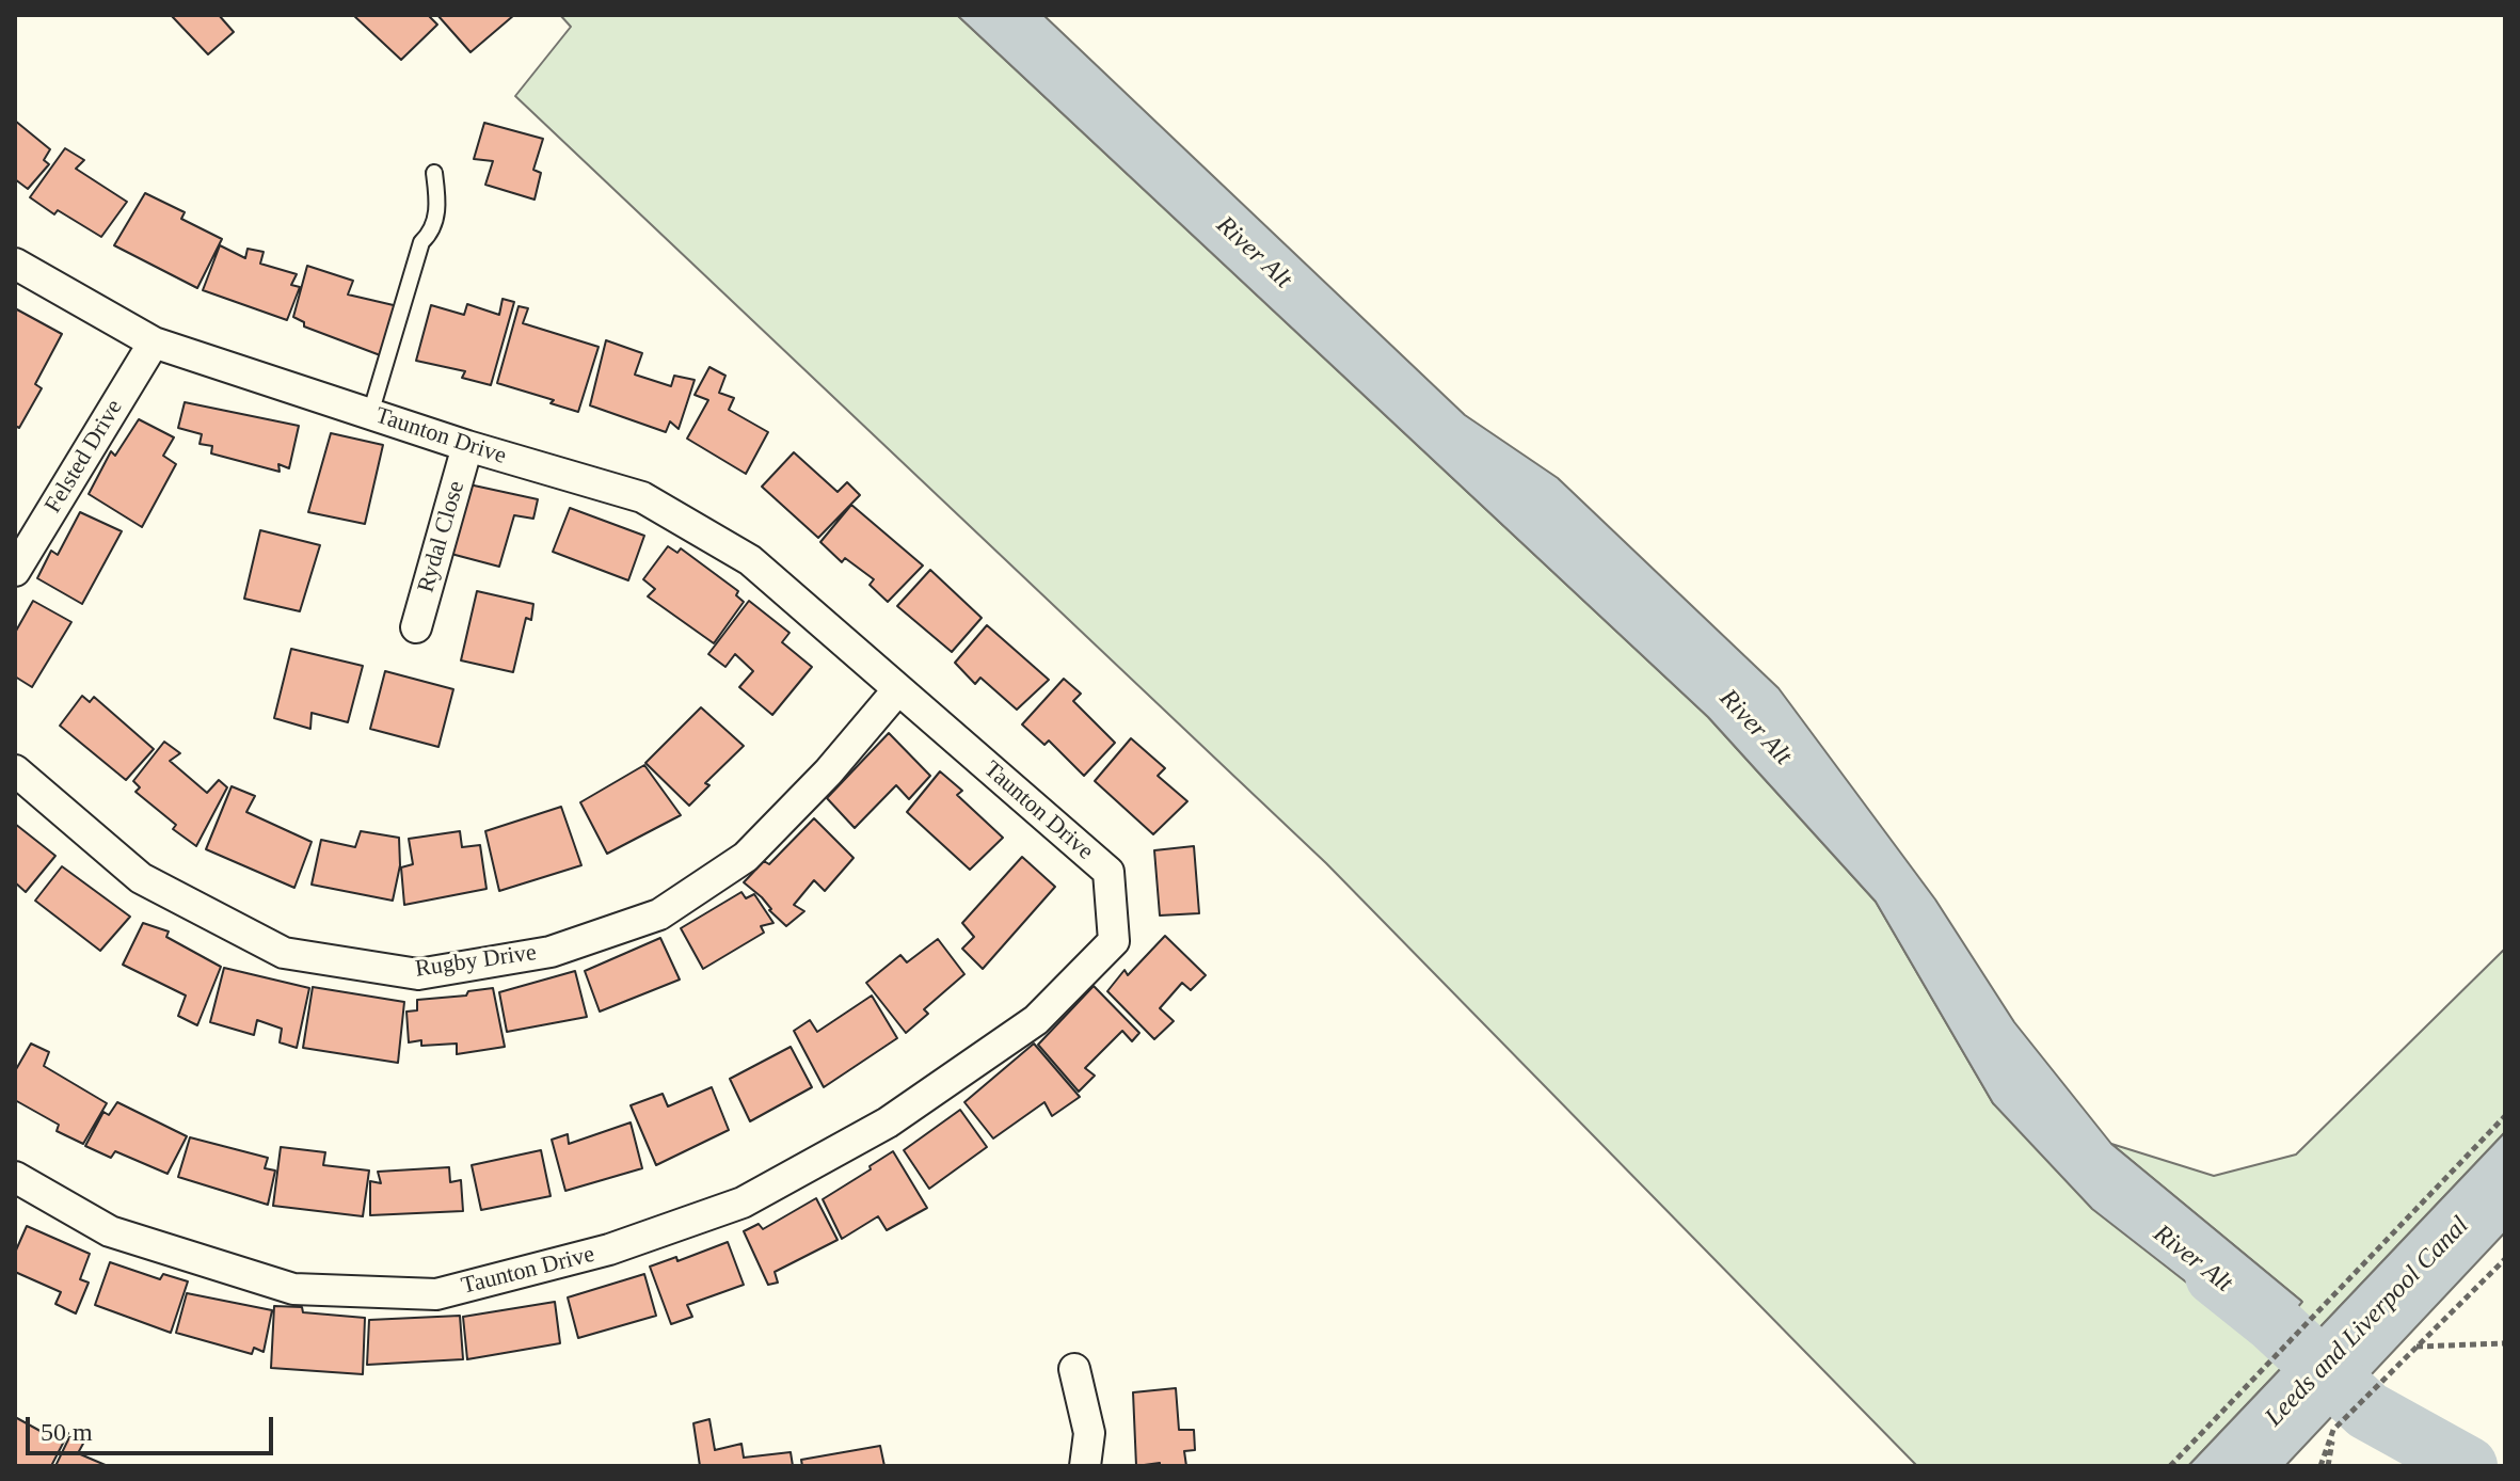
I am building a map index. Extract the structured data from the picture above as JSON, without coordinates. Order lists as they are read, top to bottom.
{
  "streets": {
    "street": [
      "Taunton Drive",
      "Felsted Drive",
      "Rydal Close",
      "Rugby Drive"
    ]
  },
  "crossings": [
    ["Taunton Drive", "Felsted Drive"],
    ["Taunton Drive", "Rydal Close"],
    ["Taunton Drive", "Rugby Drive"]
  ],
  "water": ["River Alt", "Leeds and Liverpool Canal"],
  "scale_bar": "50 m"
}
